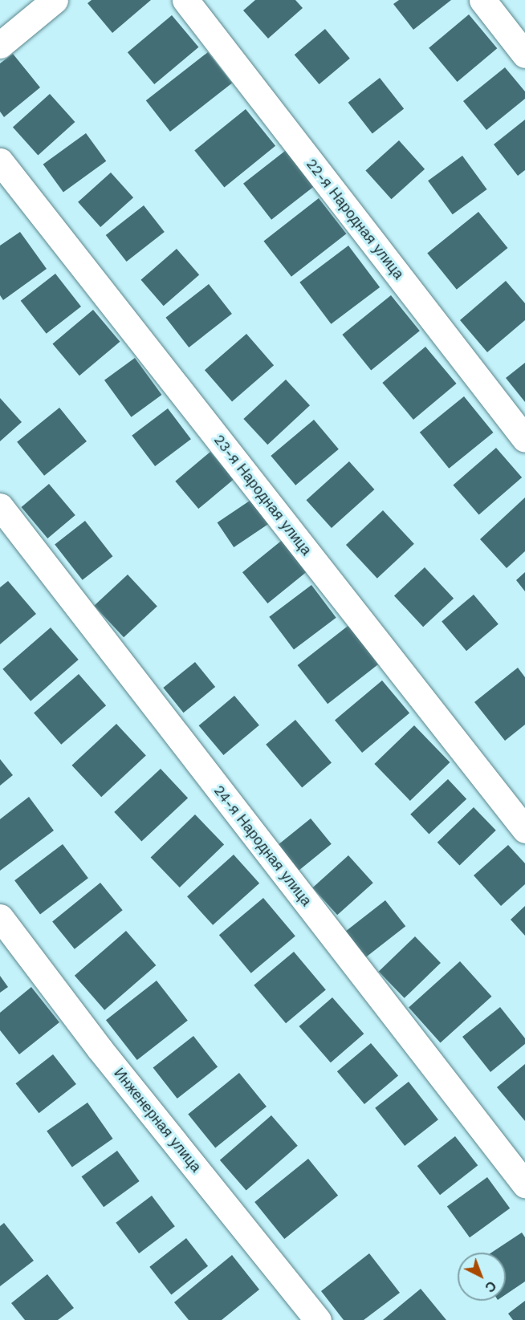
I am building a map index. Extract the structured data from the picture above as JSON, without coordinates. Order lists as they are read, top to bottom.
{
  "streets": {
    "street": [
      "22-я Народная улица",
      "23-я Народная улица",
      "24-я Народная улица",
      "Инженерная улица"
    ]
  },
  "north": "bottom right"
}
